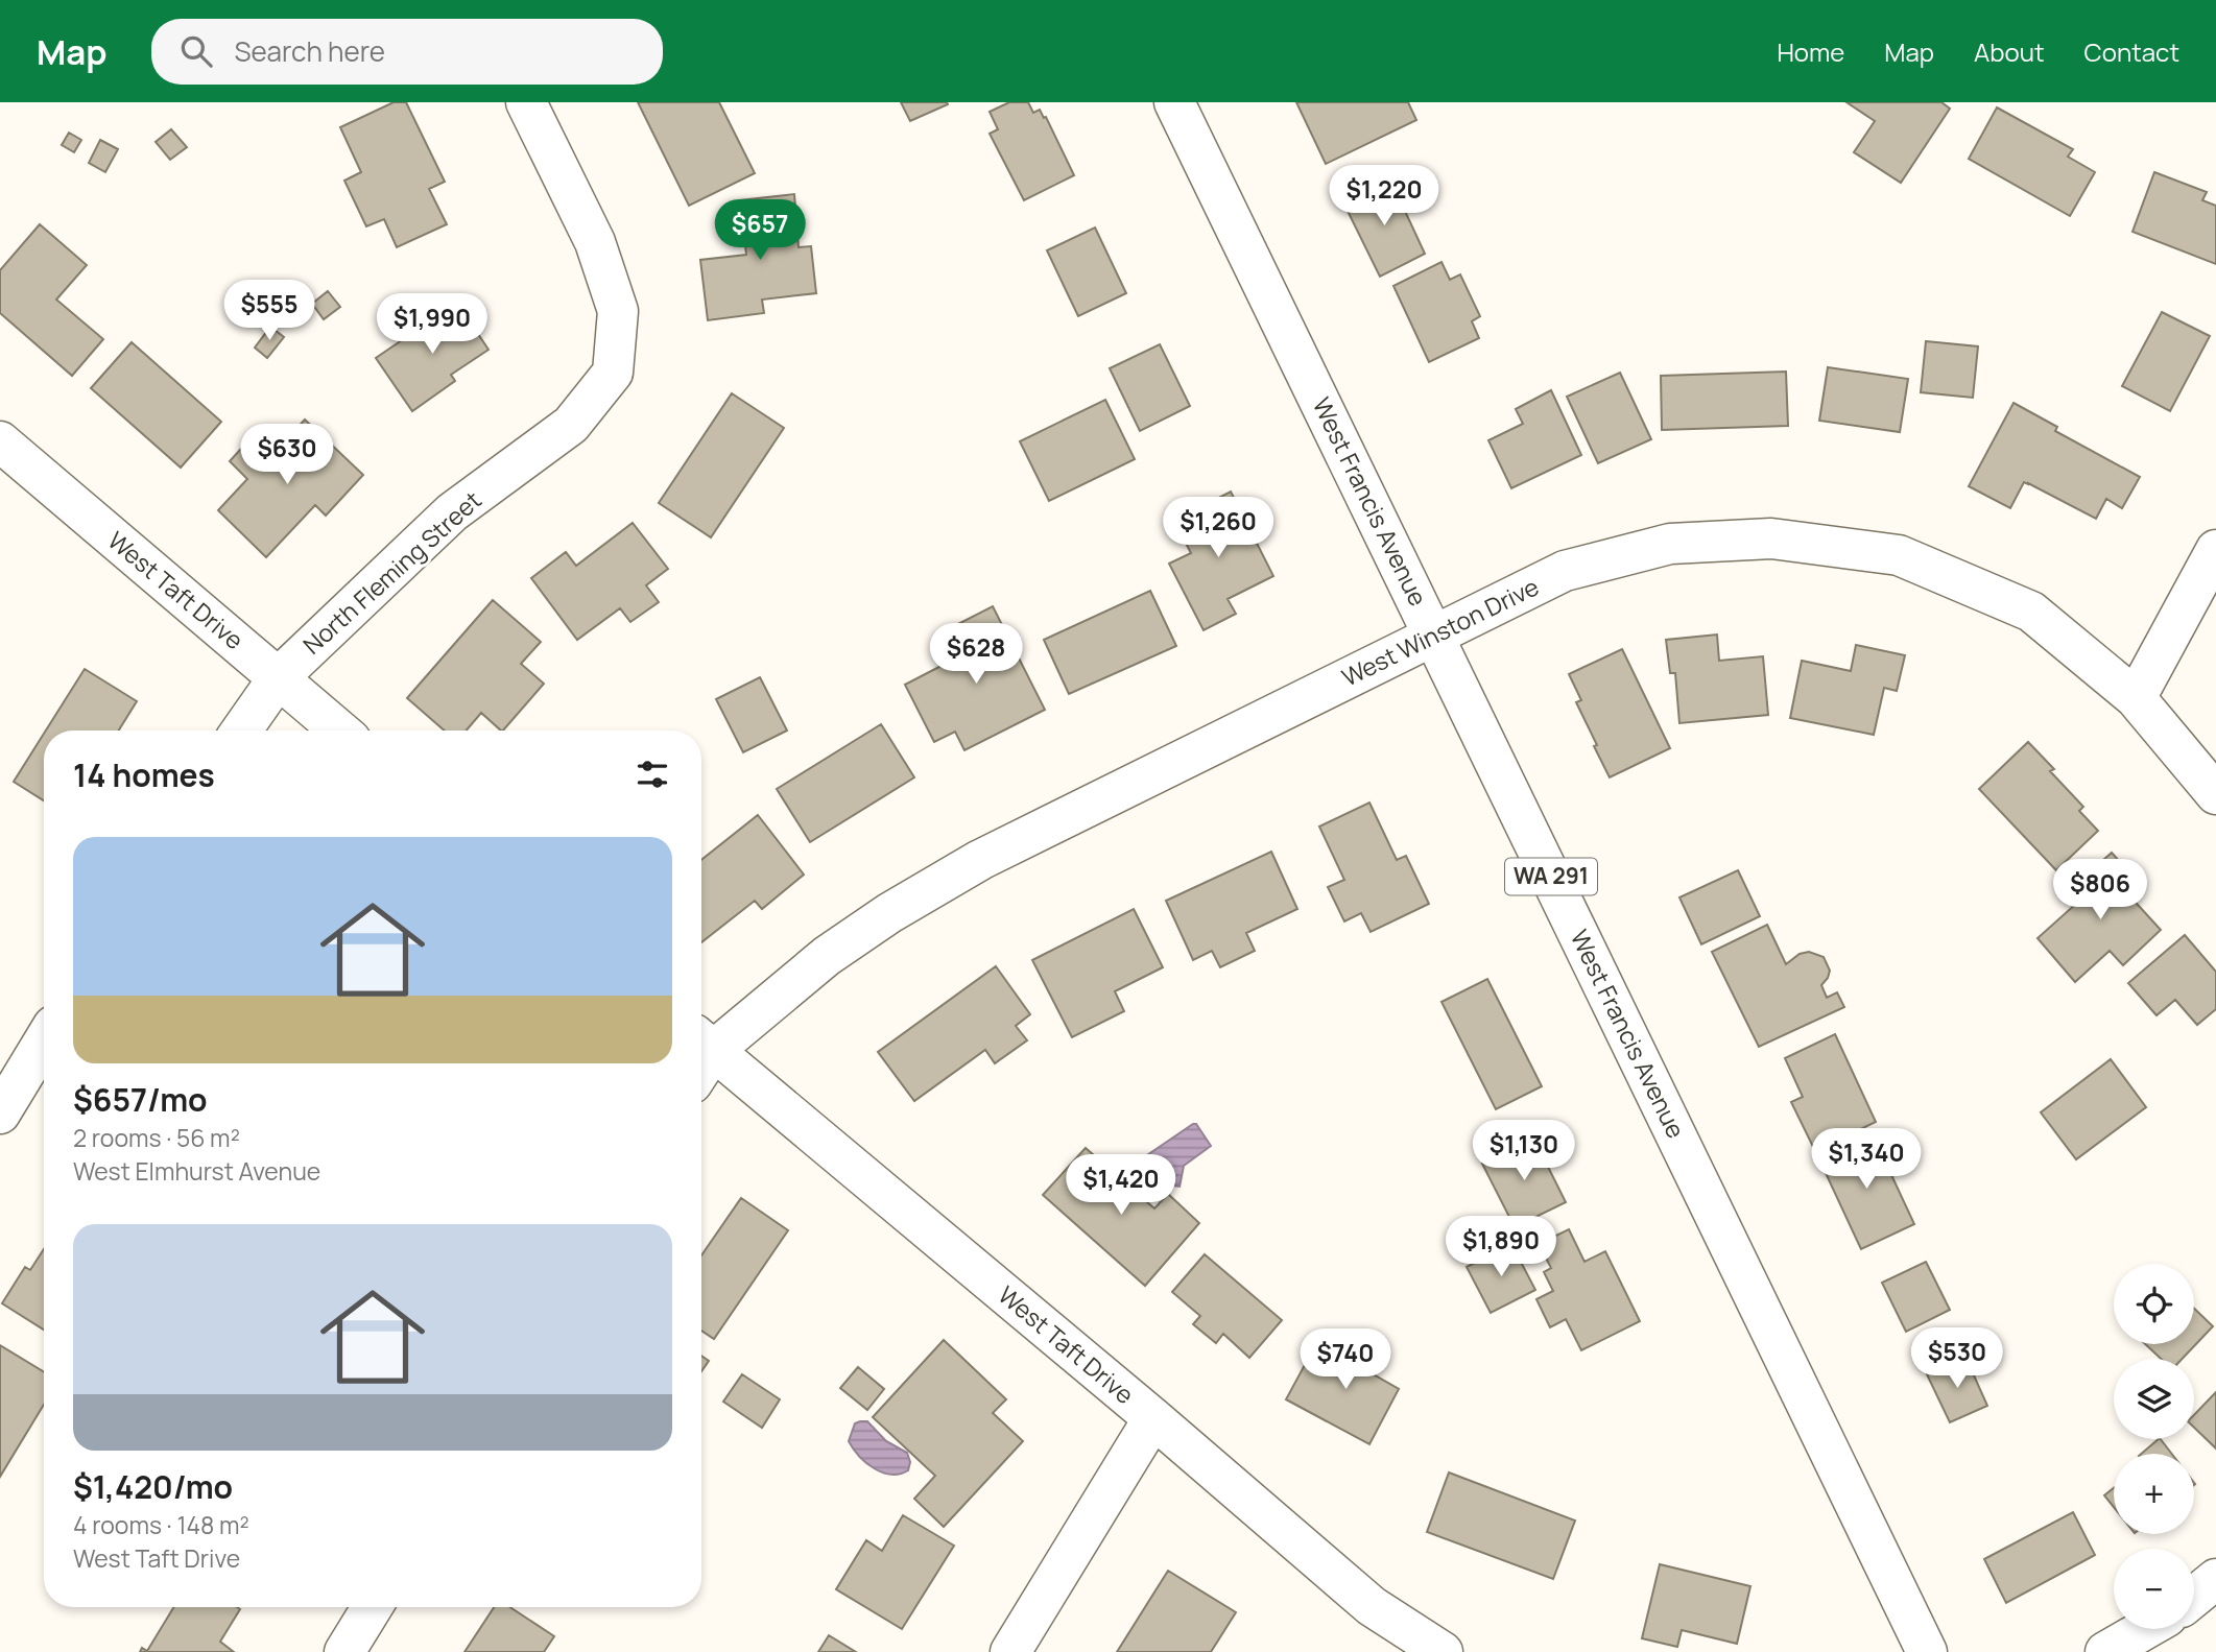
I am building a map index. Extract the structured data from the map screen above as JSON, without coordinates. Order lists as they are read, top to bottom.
{
  "streets": {
    "street": [
      "West Francis Avenue",
      "North Fleming Street",
      "West Taft Drive",
      "West Winston Drive",
      "WA 291"
    ]
  },
  "crossings": [
    ["West Francis Avenue", "West Winston Drive"],
    ["North Fleming Street", "West Taft Drive"],
    ["West Taft Drive", "West Winston Drive"]
  ],
  "page": {
    "header": "Map",
    "search": "Search here",
    "nav": [
      "Home",
      "Map",
      "About",
      "Contact"
    ],
    "price": [
      "$1,220",
      "$657",
      "$555",
      "$1,990",
      "$630",
      "$1,260",
      "$628",
      "$806",
      "$1,130",
      "$1,340",
      "$1,420",
      "$1,890",
      "$530",
      "$740"
    ],
    "heading": "14 homes",
    "list": [
      {
        "name": "$657/mo",
        "note": "2 rooms · 56 m² · West Elmhurst Avenue"
      },
      {
        "name": "$1,420/mo",
        "note": "4 rooms · 148 m² · West Taft Drive"
      }
    ],
    "map_buttons": ["+", "−"]
  }
}
